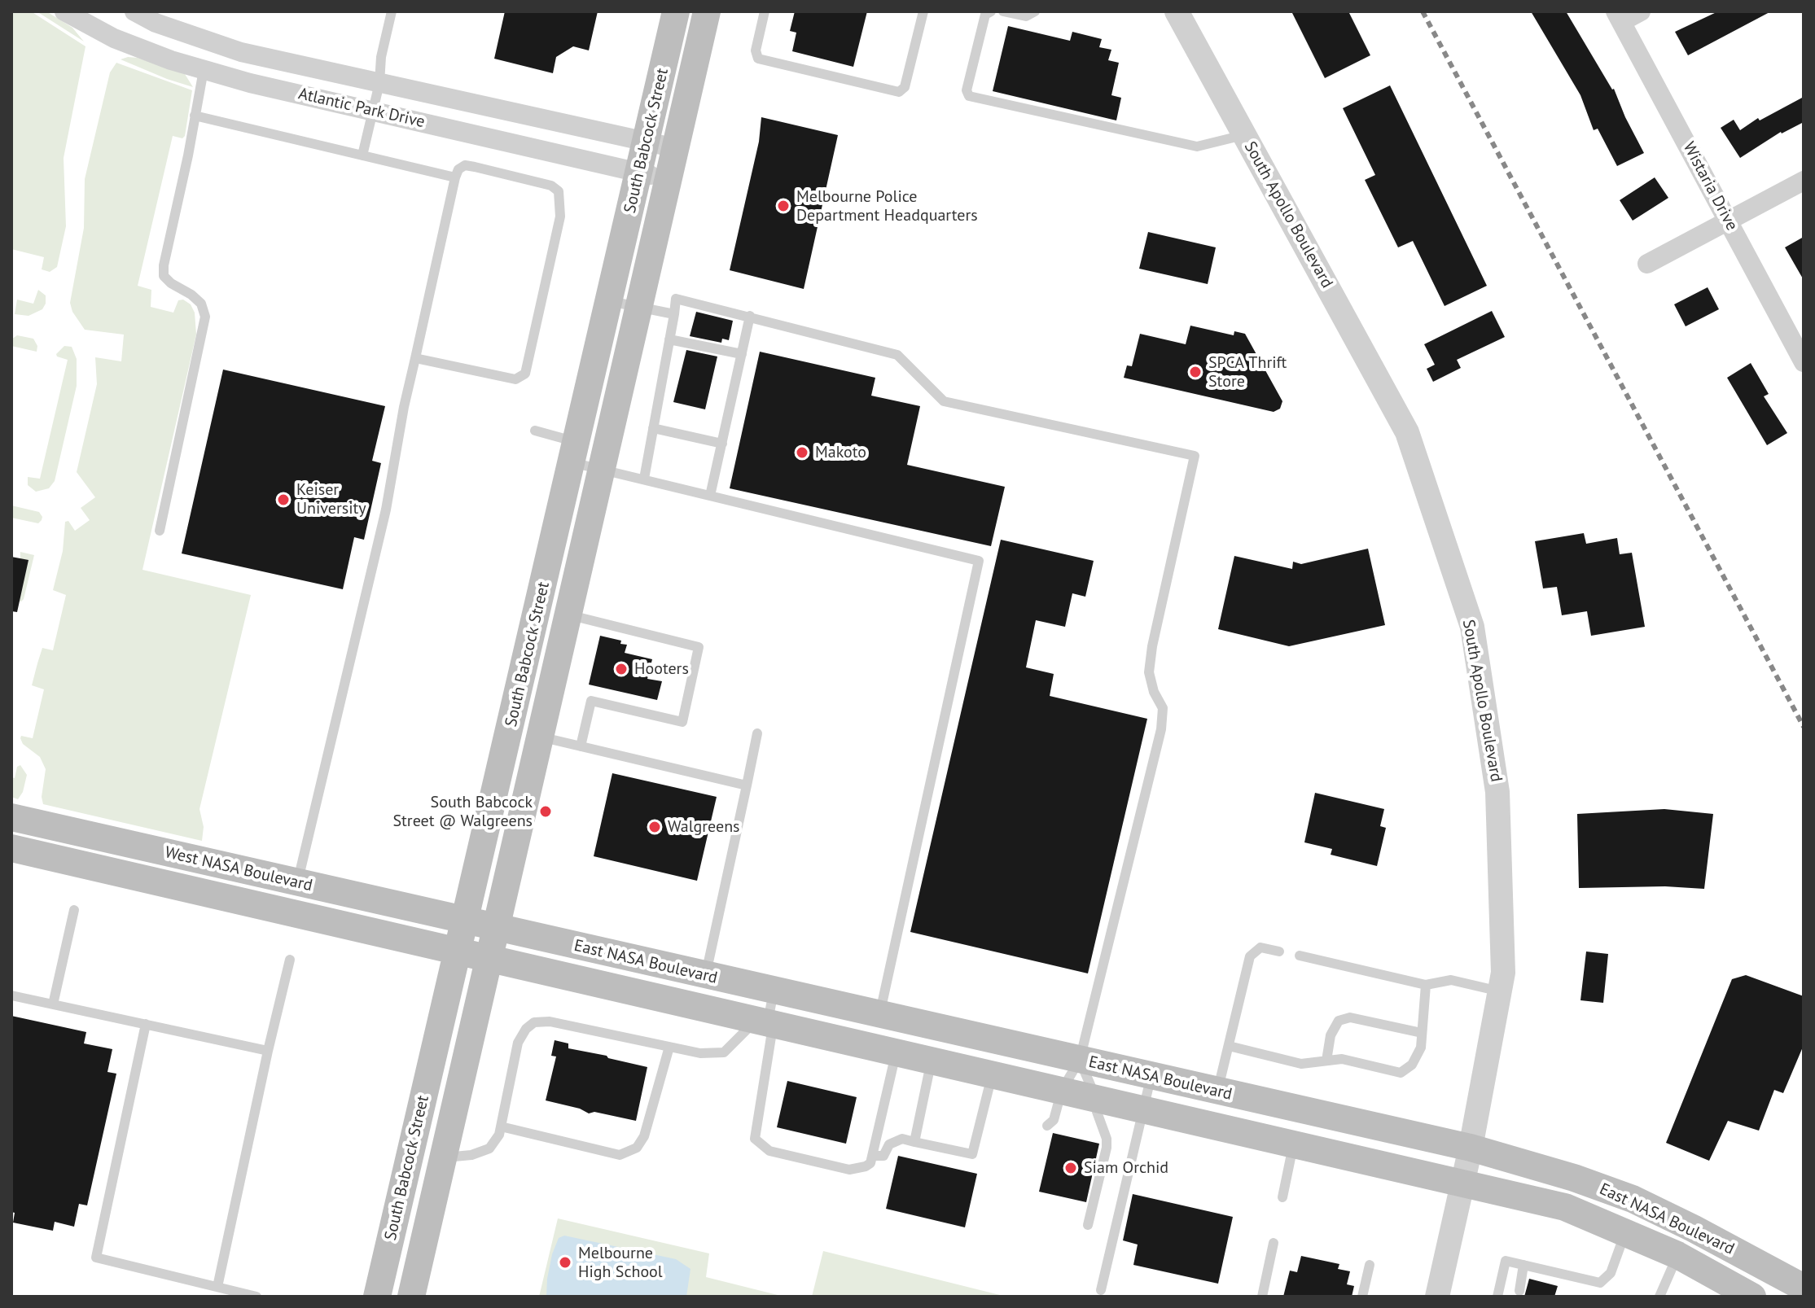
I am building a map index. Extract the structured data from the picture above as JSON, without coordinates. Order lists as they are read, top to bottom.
{
  "streets": {
    "main road": ["South Babcock Street", "West NASA Boulevard", "East NASA Boulevard"],
    "street": ["Atlantic Park Drive", "Wistaria Drive", "South Apollo Boulevard"]
  },
  "crossings": [
    ["Atlantic Park Drive", "South Babcock Street"],
    ["South Babcock Street", "West NASA Boulevard"],
    ["South Babcock Street", "East NASA Boulevard"],
    ["South Apollo Boulevard", "East NASA Boulevard"],
    ["West NASA Boulevard", "East NASA Boulevard"]
  ],
  "places": [
    "Melbourne Police Department Headquarters",
    "SPCA Thrift Store",
    "Makoto",
    "Keiser University",
    "Hooters",
    "South Babcock Street @ Walgreens",
    "Walgreens",
    "Siam Orchid",
    "Melbourne High School"
  ]
}
